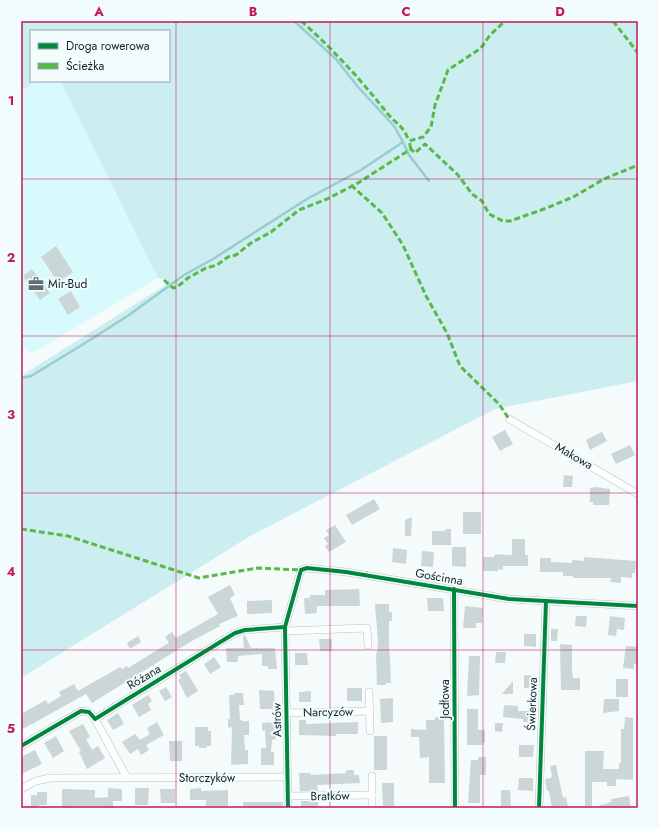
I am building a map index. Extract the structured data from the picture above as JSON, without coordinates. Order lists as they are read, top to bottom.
{
  "streets": {
    "street": [
      "Makowa",
      "Gościnna",
      "Różana",
      "Jodłowa",
      "Świerkowa",
      "Narcyzów",
      "Astrów",
      "Storczyków",
      "Bratków"
    ]
  },
  "crossings": [
    ["Gościnna", "Różana"],
    ["Gościnna", "Jodłowa"],
    ["Gościnna", "Świerkowa"],
    ["Gościnna", "Astrów"],
    ["Różana", "Astrów"],
    ["Narcyzów", "Astrów"],
    ["Astrów", "Storczyków"],
    ["Astrów", "Bratków"]
  ],
  "places": {
    "office": ["Mir-Bud"]
  },
  "legend": ["Droga rowerowa", "Ścieżka"],
  "grid": {
    "columns": [
      "A",
      "B",
      "C",
      "D"
    ],
    "rows": [
      "1",
      "2",
      "3",
      "4",
      "5"
    ]
  }
}
